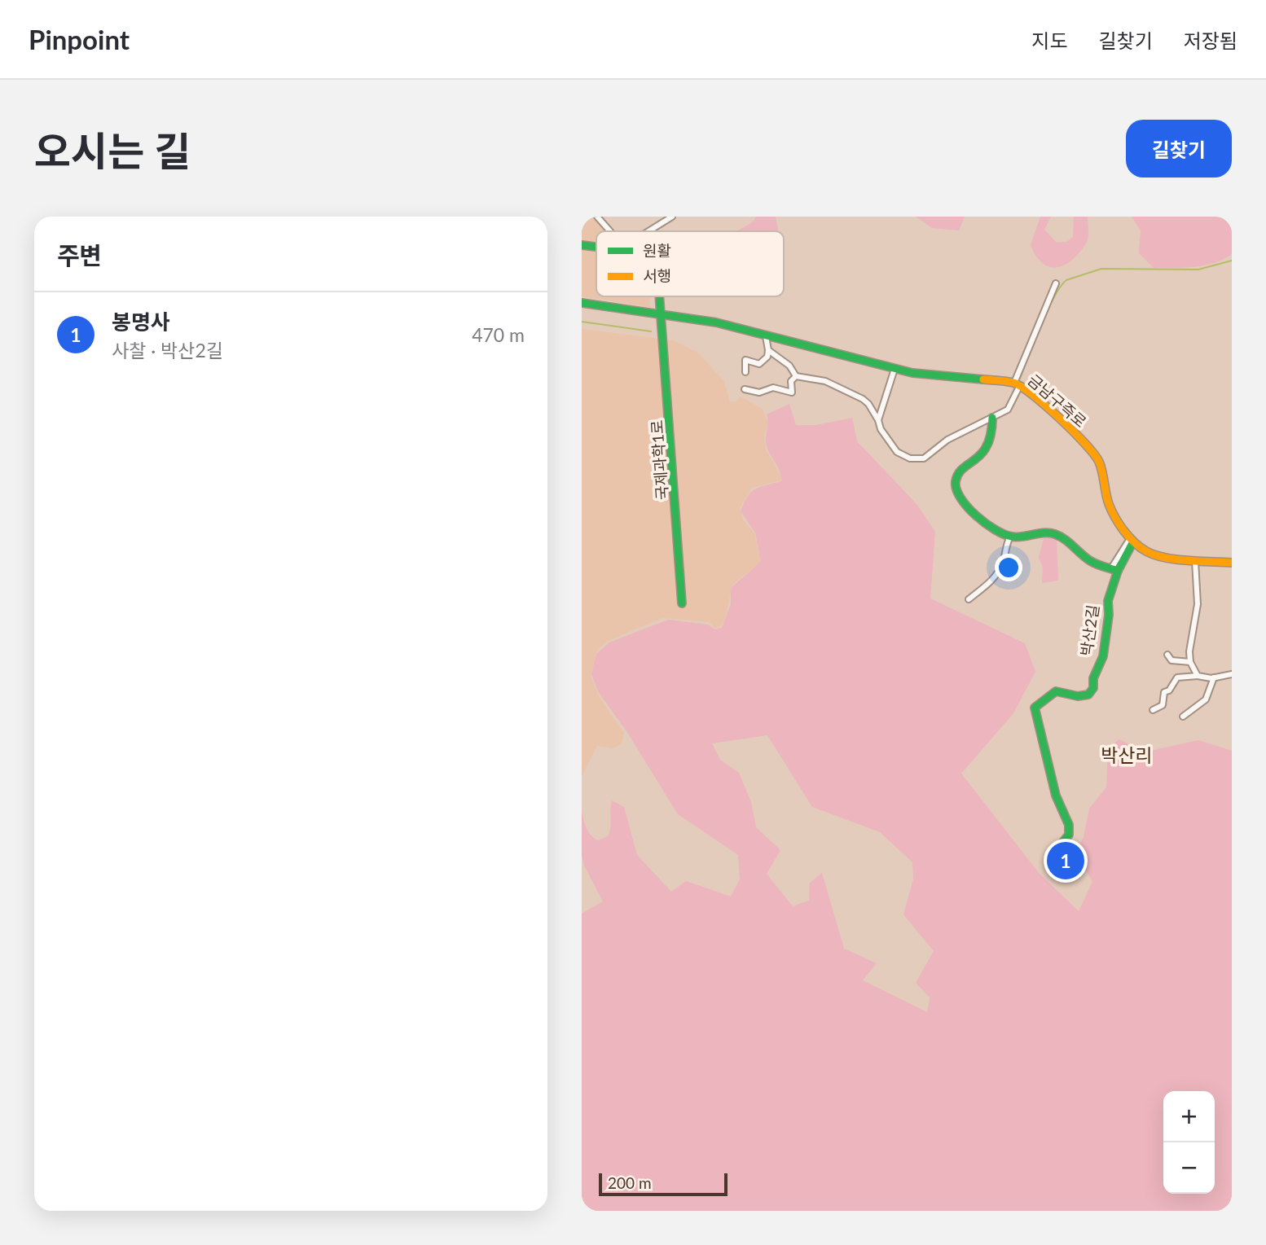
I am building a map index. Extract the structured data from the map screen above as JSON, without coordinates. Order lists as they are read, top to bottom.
{
  "streets": {
    "street": ["금남구즉로", "국제과학1로", "박산2길"]
  },
  "crossings": [
    ["금남구즉로", "국제과학1로"],
    ["금남구즉로", "박산2길"]
  ],
  "districts": ["박산리"],
  "legend": ["원활", "서행"],
  "scale_bar": "200 m",
  "page": {
    "header": "Pinpoint",
    "nav": ["지도", "길찾기", "저장됨"],
    "title": "오시는 길",
    "buttons": "길찾기",
    "heading": "주변",
    "list": [
      {
        "mark": "1",
        "name": "봉명사",
        "note": "사찰 · 박산2길",
        "value": "470 m"
      }
    ],
    "pins": "1",
    "map_buttons": ["+", "−"],
    "scale": "200 m"
  }
}
